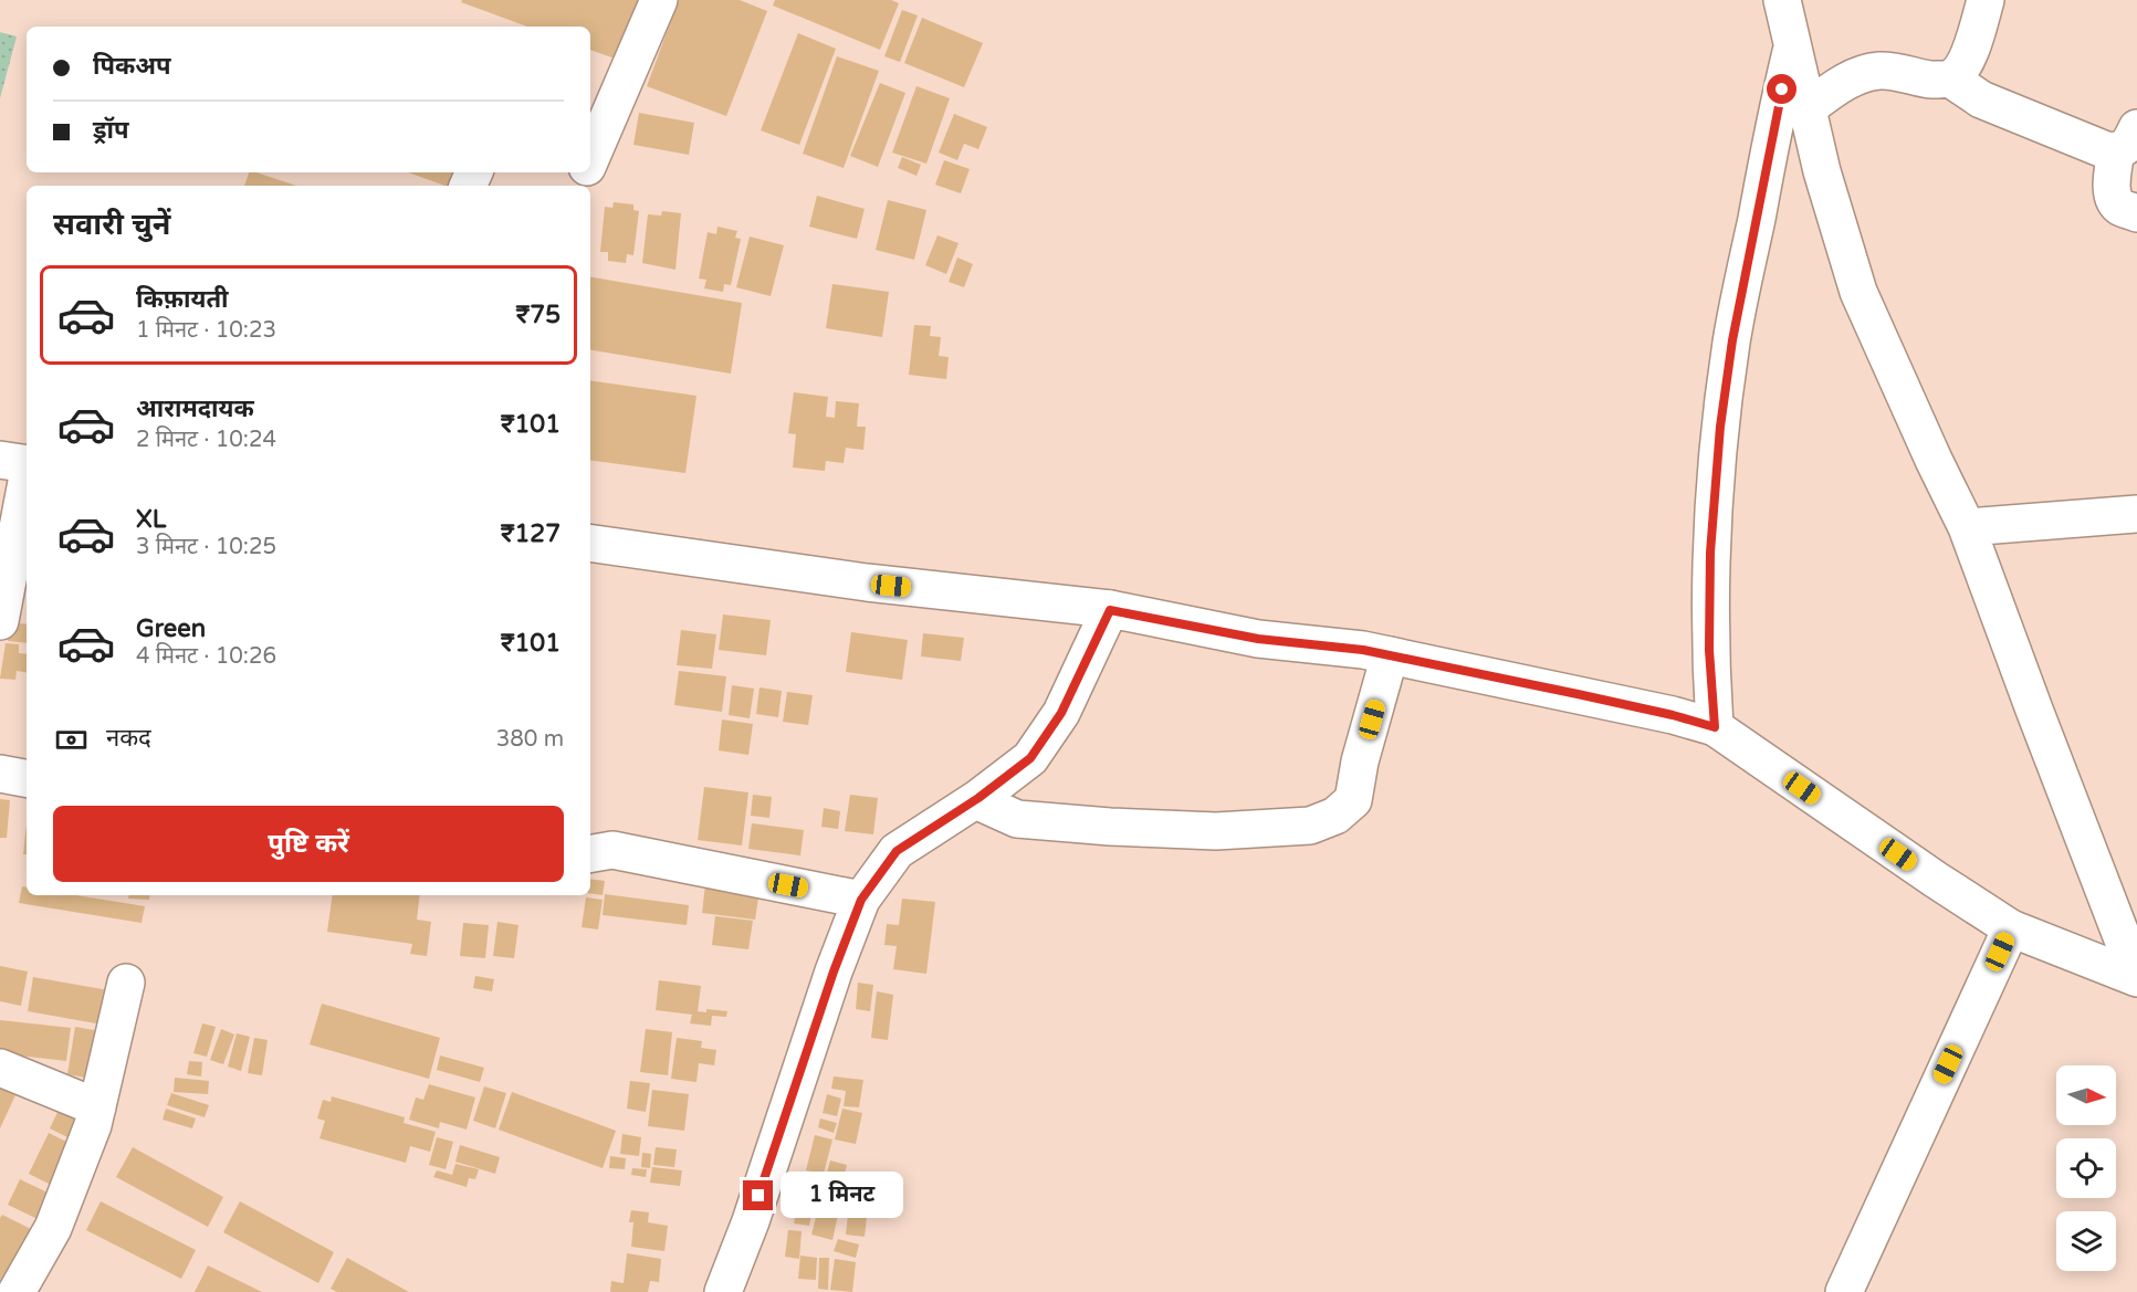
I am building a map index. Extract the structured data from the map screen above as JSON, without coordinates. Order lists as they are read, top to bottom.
{
  "north": "right",
  "page": {
    "banner": ["पिकअप", "ड्रॉप"],
    "heading": "सवारी चुनें",
    "list": [
      {
        "name": "किफ़ायती",
        "note": "1 मिनट · 10:23",
        "value": "₹75"
      },
      {
        "name": "आरामदायक",
        "note": "2 मिनट · 10:24",
        "value": "₹101"
      },
      {
        "name": "XL",
        "note": "3 मिनट · 10:25",
        "value": "₹127"
      },
      {
        "name": "Green",
        "note": "4 मिनट · 10:26",
        "value": "₹101"
      }
    ],
    "pay": ["नकद", "380 m"],
    "buttons": "पुष्टि करें",
    "bubble": "1 मिनट"
  }
}
